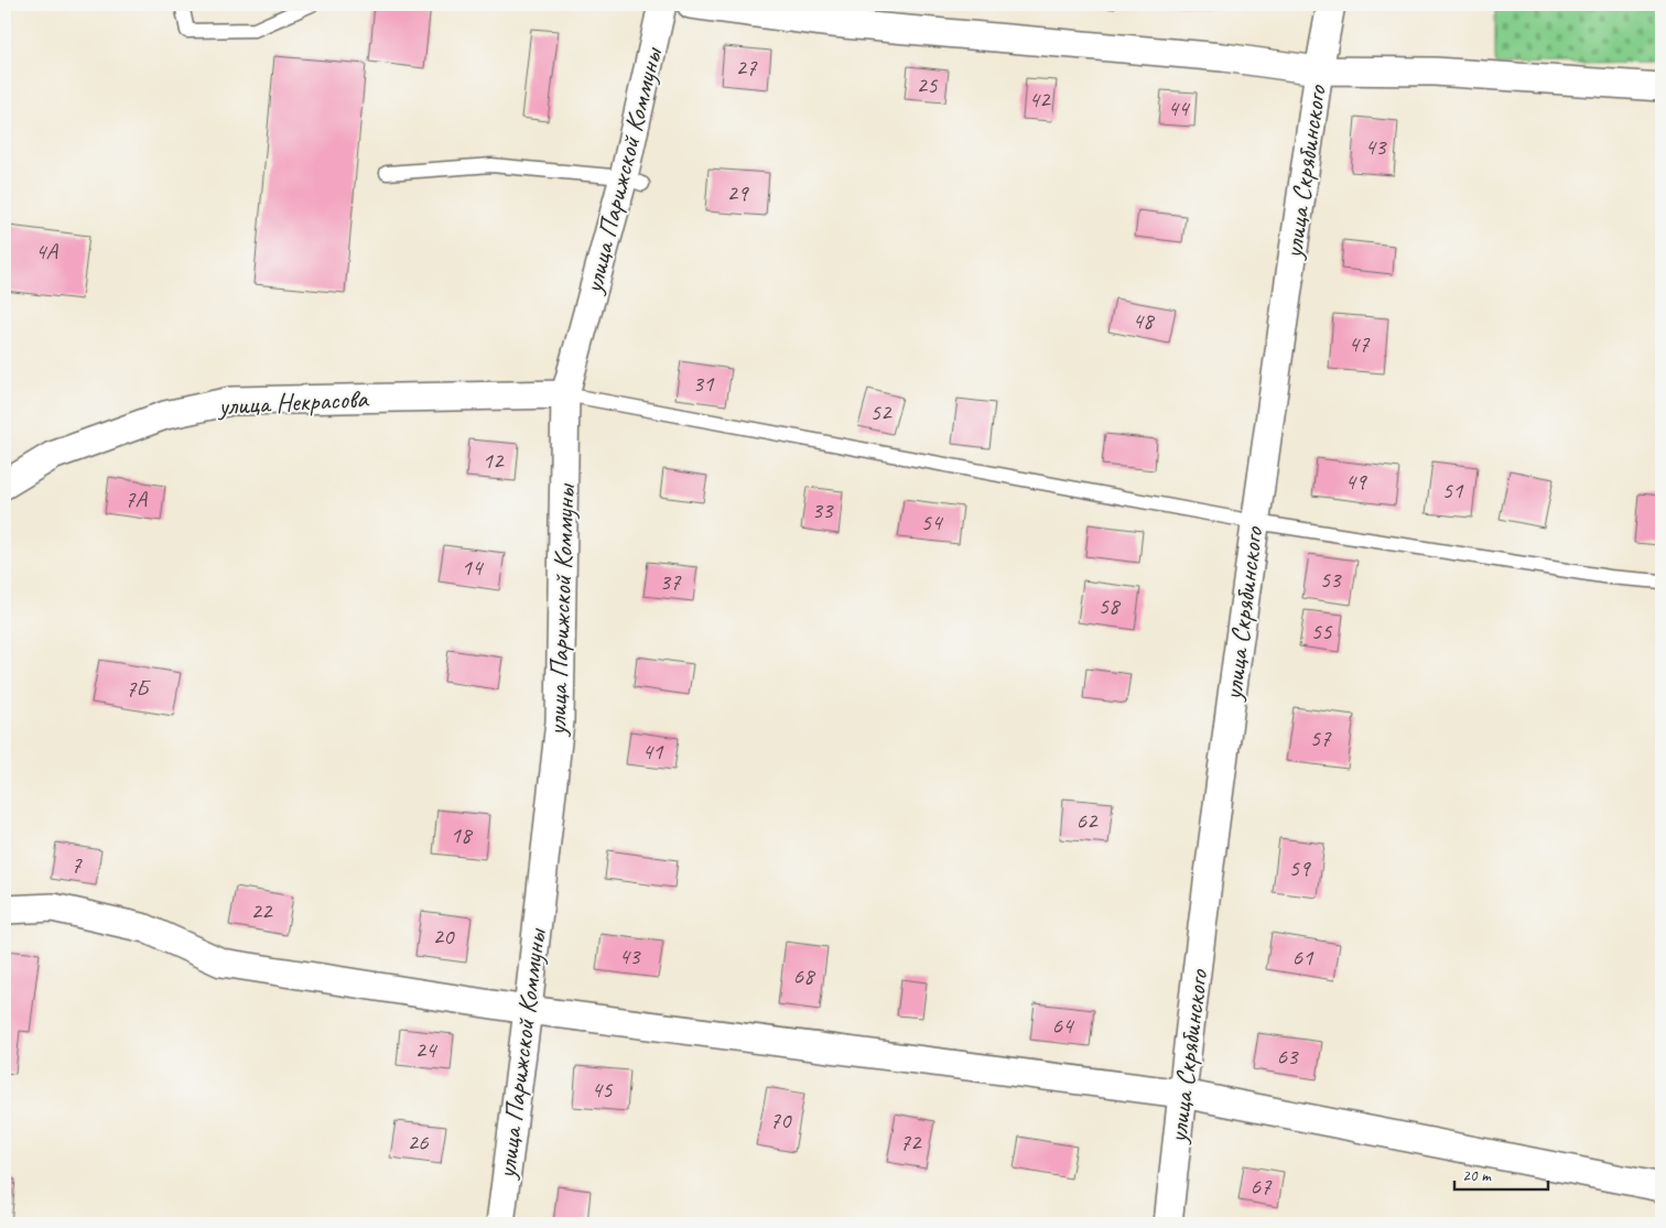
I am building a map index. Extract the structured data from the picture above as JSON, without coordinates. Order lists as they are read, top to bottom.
{
  "streets": {
    "street": ["улица Парижской Коммуны", "улица Скрябинского", "улица Некрасова"]
  },
  "crossings": [
    ["улица Парижской Коммуны", "улица Некрасова"]
  ],
  "house_numbers": [
    "27",
    "25",
    "42",
    "44",
    "43",
    "29",
    "4А",
    "48",
    "47",
    "31",
    "52",
    "12",
    "49",
    "51",
    "7А",
    "33",
    "54",
    "14",
    "53",
    "37",
    "58",
    "55",
    "7Б",
    "57",
    "41",
    "62",
    "18",
    "7",
    "59",
    "22",
    "20",
    "43",
    "61",
    "68",
    "64",
    "24",
    "63",
    "45",
    "70",
    "26",
    "72",
    "67"
  ],
  "scale_bar": "20 m"
}
